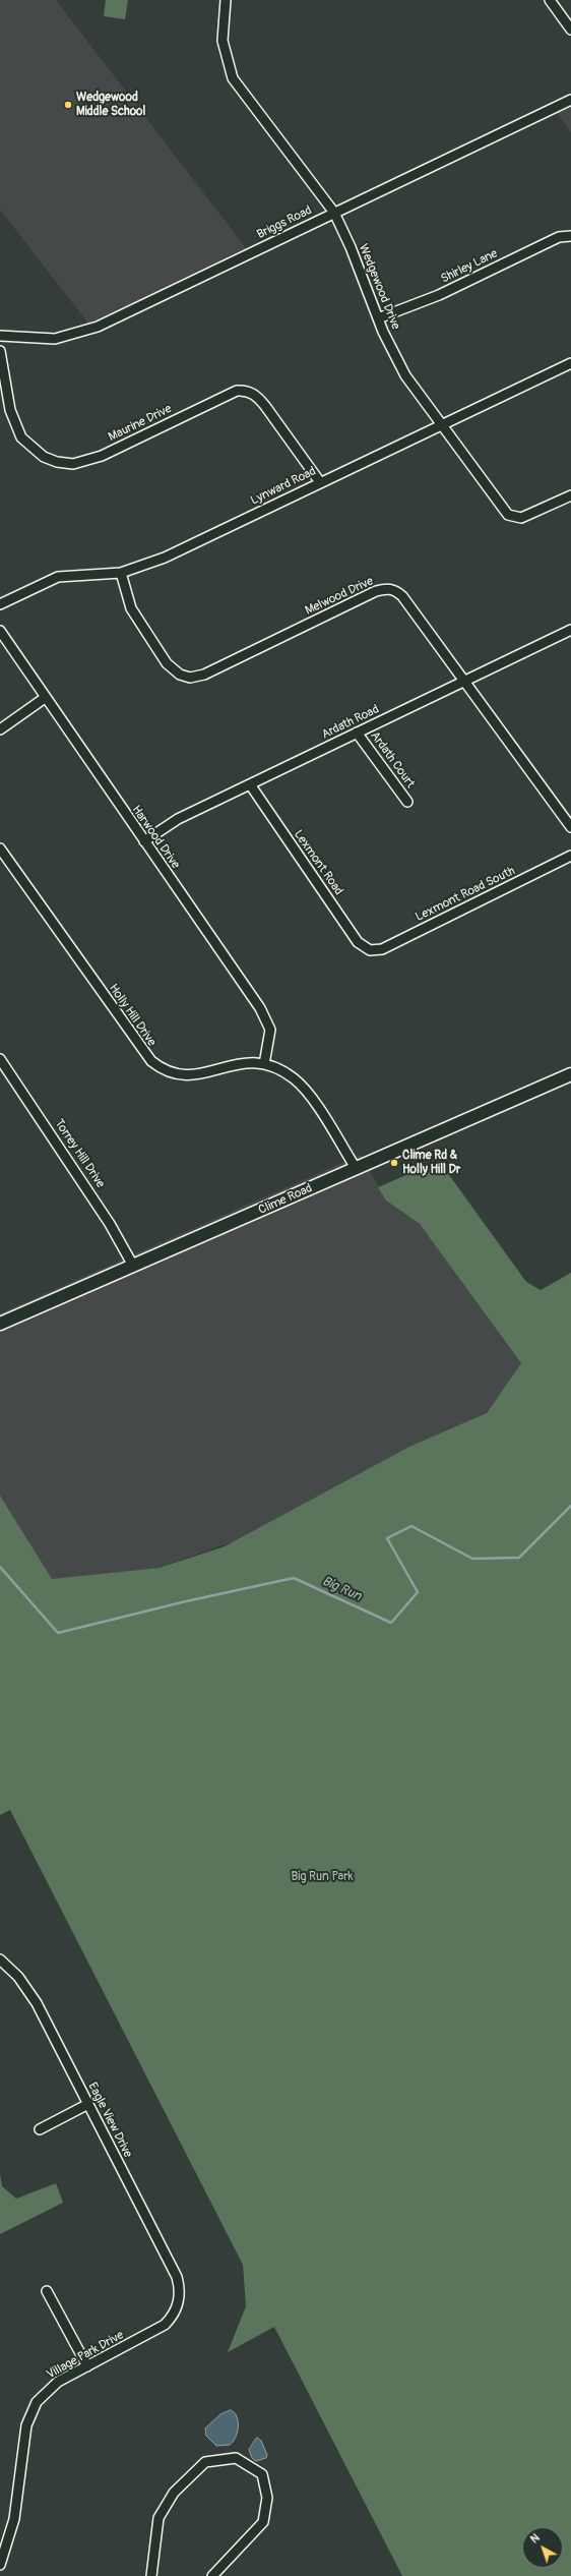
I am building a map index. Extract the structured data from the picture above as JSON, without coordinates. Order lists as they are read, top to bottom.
{
  "streets": {
    "main road": ["Clime Road"],
    "street": [
      "Briggs Road",
      "Shirley Lane",
      "Wedgewood Drive",
      "Maurine Drive",
      "Lynward Road",
      "Melwood Drive",
      "Ardath Road",
      "Ardath Court",
      "Harwood Drive",
      "Lexmont Road",
      "Lexmont Road South",
      "Holly Hill Drive",
      "Torrey Hill Drive",
      "Eagle View Drive",
      "Village Park Drive"
    ]
  },
  "crossings": [
    ["Briggs Road", "Wedgewood Drive"],
    ["Shirley Lane", "Wedgewood Drive"],
    ["Wedgewood Drive", "Lynward Road"],
    ["Maurine Drive", "Lynward Road"],
    ["Lynward Road", "Melwood Drive"],
    ["Melwood Drive", "Ardath Road"],
    ["Ardath Road", "Ardath Court"],
    ["Ardath Road", "Harwood Drive"],
    ["Ardath Road", "Lexmont Road"],
    ["Harwood Drive", "Holly Hill Drive"],
    ["Lexmont Road", "Lexmont Road South"],
    ["Holly Hill Drive", "Clime Road"],
    ["Torrey Hill Drive", "Clime Road"],
    ["Eagle View Drive", "Village Park Drive"]
  ],
  "water": ["Big Run"],
  "parks": ["Big Run Park"],
  "places": ["Wedgewood Middle School", "Clime Rd & Holly Hill Dr"],
  "north": "top left"
}
